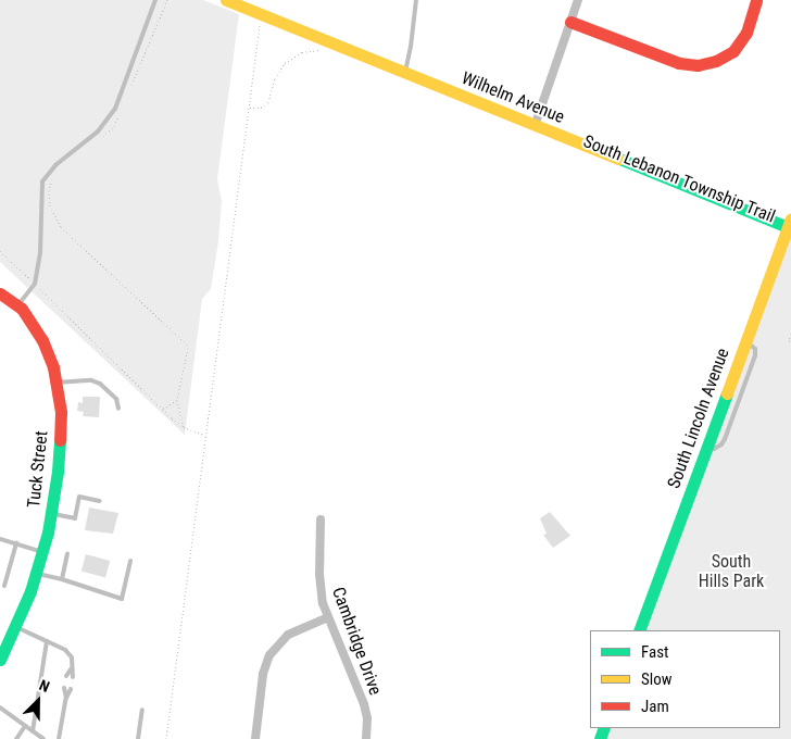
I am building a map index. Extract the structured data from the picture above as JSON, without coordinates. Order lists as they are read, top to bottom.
{
  "streets": {
    "street": [
      "Wilhelm Avenue",
      "South Lincoln Avenue",
      "Tuck Street",
      "Cambridge Drive"
    ]
  },
  "crossings": [
    ["Wilhelm Avenue", "South Lincoln Avenue"]
  ],
  "parks": ["South Hills Park"],
  "legend": ["Fast", "Slow", "Jam"],
  "north": "top right"
}
